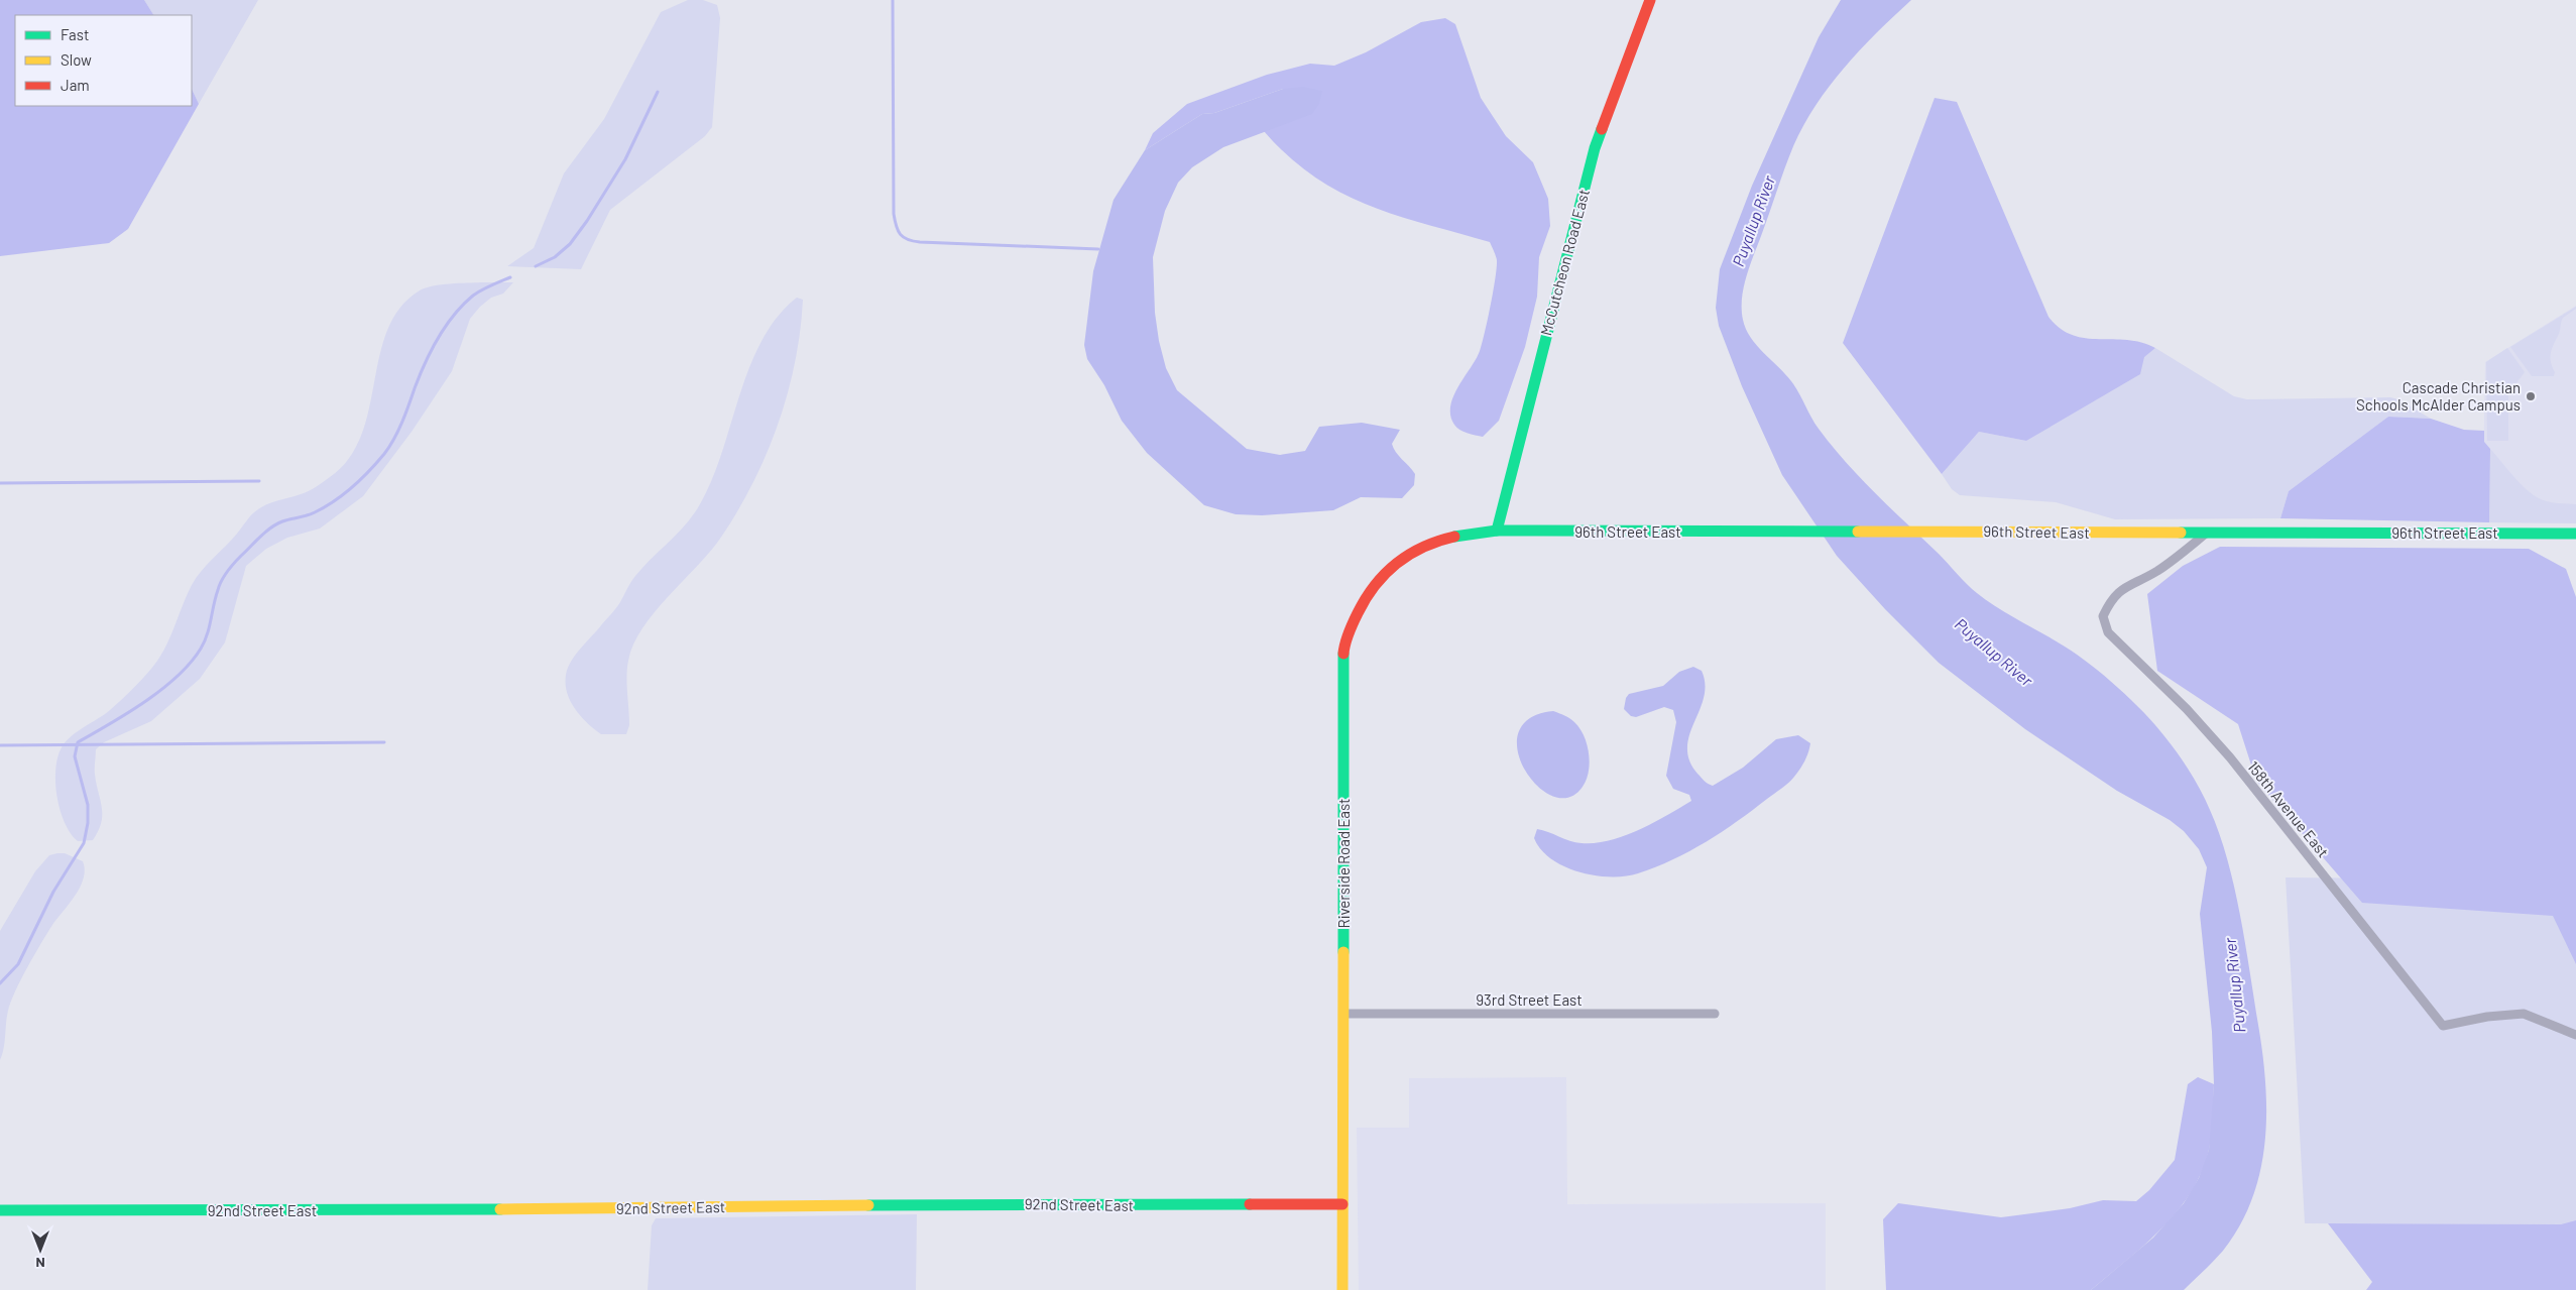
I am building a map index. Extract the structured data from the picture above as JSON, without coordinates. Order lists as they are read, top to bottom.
{
  "streets": {
    "street": [
      "McCutcheon Road East",
      "96th Street East",
      "158th Avenue East",
      "Riverside Road East",
      "93rd Street East",
      "92nd Street East"
    ]
  },
  "crossings": [
    ["McCutcheon Road East", "96th Street East"],
    ["McCutcheon Road East", "Riverside Road East"],
    ["96th Street East", "158th Avenue East"],
    ["96th Street East", "Riverside Road East"],
    ["Riverside Road East", "93rd Street East"],
    ["Riverside Road East", "92nd Street East"]
  ],
  "water": ["Puyallup River"],
  "places": ["Cascade Christian Schools McAlder Campus"],
  "legend": ["Fast", "Slow", "Jam"],
  "north": "bottom"
}
